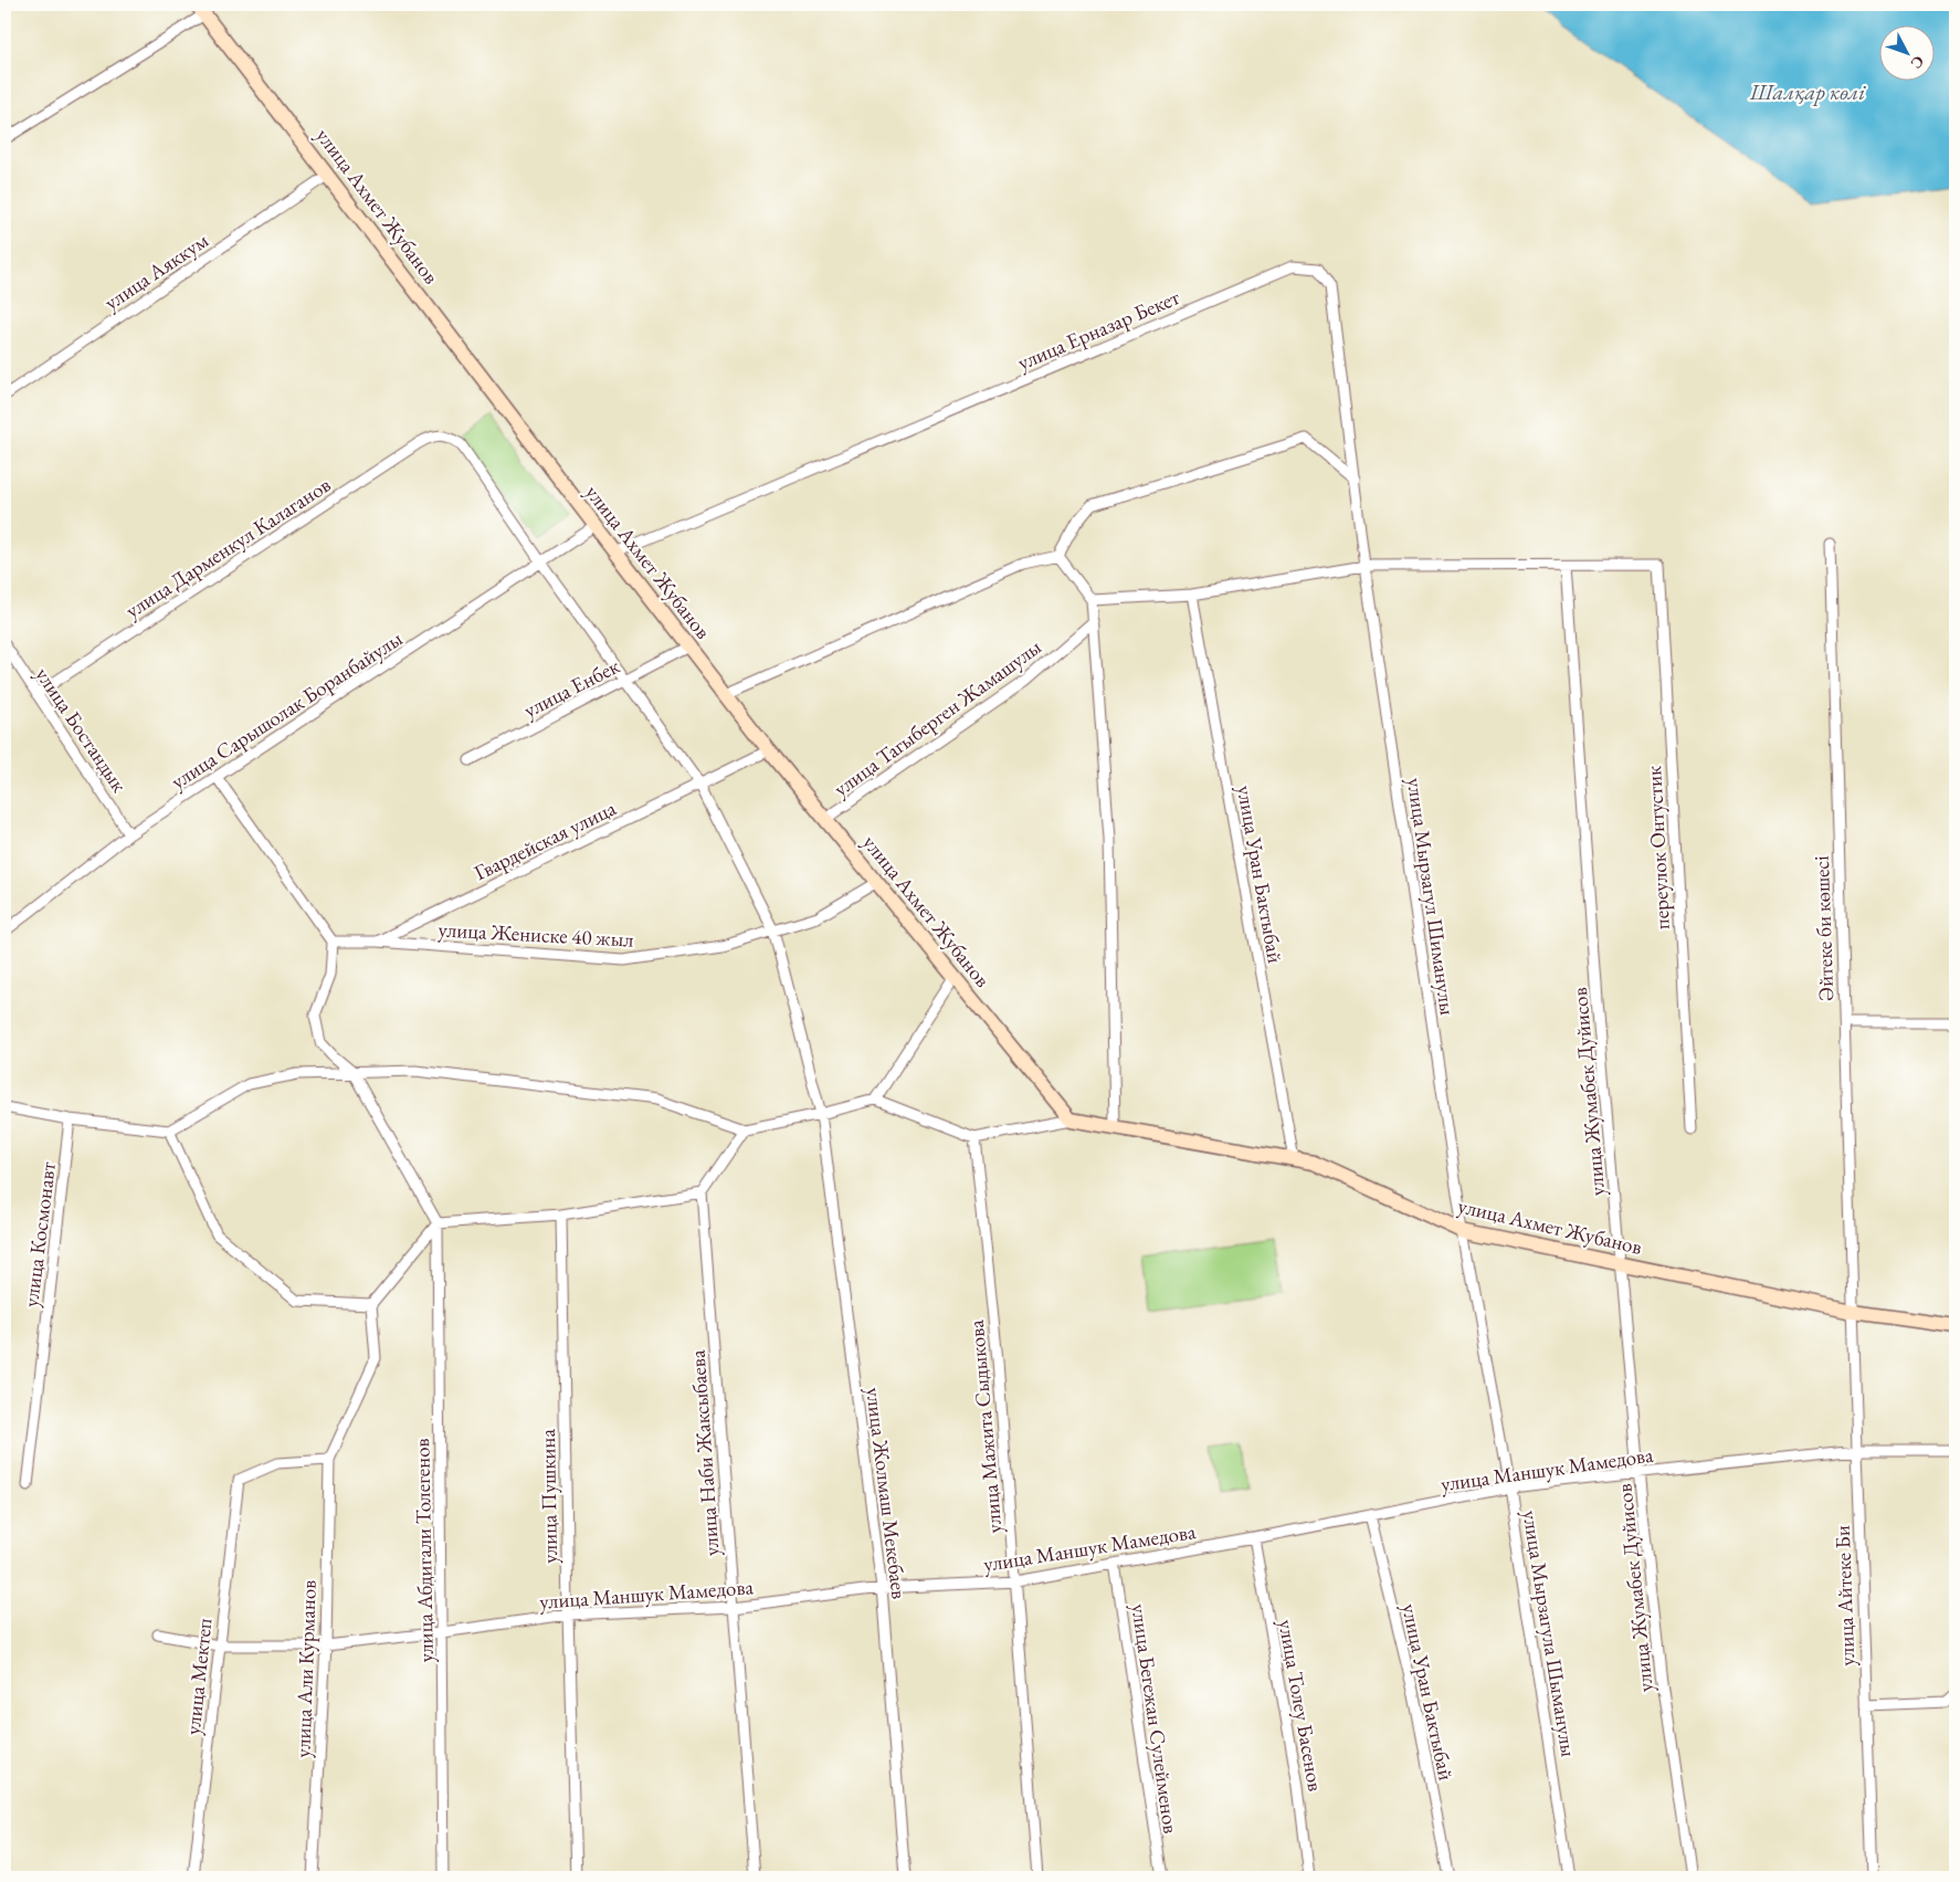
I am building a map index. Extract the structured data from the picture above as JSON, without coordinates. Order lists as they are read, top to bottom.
{
  "streets": {
    "main road": ["улица Ахмет Жубанов"],
    "street": [
      "улица Аяккум",
      "улица Ерназар Бекет",
      "улица Дарменкул Калаганов",
      "улица Енбек",
      "улица Сарышолак Боранбайулы",
      "улица Тагыберген Жамашулы",
      "улица Бостандык",
      "Гвардейская улица",
      "переулок Онтустик",
      "улица Уран Бактыбай",
      "улица Мырзагул Шиманулы",
      "Әйтеке би көшесі",
      "улица Жениске 40 жыл",
      "улица Жумабек Дуйисов",
      "улица Космонавт",
      "улица Мажита Сыдыкова",
      "улица Наби Жаксыбаева",
      "улица Маншук Мамедова",
      "улица Жолмаш Мекебаев",
      "улица Пушкина",
      "улица Абдигали Толегенов",
      "улица Айтеке Би",
      "улица Мырзагула Шыманулы",
      "улица Али Курманов",
      "улица Мектеп",
      "улица Толеу Басенов",
      "улица Бегежан Сулейменов"
    ]
  },
  "crossings": [
    ["улица Ахмет Жубанов", "улица Аяккум"],
    ["улица Ахмет Жубанов", "улица Ерназар Бекет"],
    ["улица Ахмет Жубанов", "улица Енбек"],
    ["улица Ахмет Жубанов", "улица Сарышолак Боранбайулы"],
    ["улица Ахмет Жубанов", "улица Тагыберген Жамашулы"],
    ["улица Ахмет Жубанов", "Гвардейская улица"],
    ["улица Ахмет Жубанов", "улица Уран Бактыбай"],
    ["улица Ахмет Жубанов", "улица Мырзагул Шиманулы"],
    ["улица Ахмет Жубанов", "Әйтеке би көшесі"],
    ["улица Ахмет Жубанов", "улица Жениске 40 жыл"],
    ["улица Ахмет Жубанов", "улица Жумабек Дуйисов"],
    ["улица Ахмет Жубанов", "улица Айтеке Би"],
    ["улица Ахмет Жубанов", "улица Мырзагула Шыманулы"],
    ["улица Ерназар Бекет", "улица Мырзагул Шиманулы"],
    ["улица Дарменкул Калаганов", "улица Бостандык"],
    ["улица Дарменкул Калаганов", "улица Жолмаш Мекебаев"],
    ["улица Енбек", "улица Жолмаш Мекебаев"],
    ["улица Сарышолак Боранбайулы", "улица Бостандык"],
    ["улица Сарышолак Боранбайулы", "улица Жолмаш Мекебаев"],
    ["Гвардейская улица", "улица Жениске 40 жыл"],
    ["Гвардейская улица", "улица Жолмаш Мекебаев"],
    ["переулок Онтустик", "улица Жумабек Дуйисов"],
    ["улица Уран Бактыбай", "улица Маншук Мамедова"],
    ["улица Мырзагул Шиманулы", "улица Мырзагула Шыманулы"],
    ["Әйтеке би көшесі", "улица Айтеке Би"],
    ["улица Жениске 40 жыл", "улица Жолмаш Мекебаев"],
    ["улица Жумабек Дуйисов", "улица Маншук Мамедова"],
    ["улица Мажита Сыдыкова", "улица Маншук Мамедова"],
    ["улица Наби Жаксыбаева", "улица Маншук Мамедова"],
    ["улица Маншук Мамедова", "улица Жолмаш Мекебаев"],
    ["улица Маншук Мамедова", "улица Пушкина"],
    ["улица Маншук Мамедова", "улица Абдигали Толегенов"],
    ["улица Маншук Мамедова", "улица Айтеке Би"],
    ["улица Маншук Мамедова", "улица Мырзагула Шыманулы"],
    ["улица Маншук Мамедова", "улица Али Курманов"],
    ["улица Маншук Мамедова", "улица Мектеп"],
    ["улица Маншук Мамедова", "улица Толеу Басенов"],
    ["улица Маншук Мамедова", "улица Бегежан Сулейменов"],
    ["улица Али Курманов", "улица Мектеп"]
  ],
  "water": ["Шалқар көлі"],
  "north": "bottom right"
}
